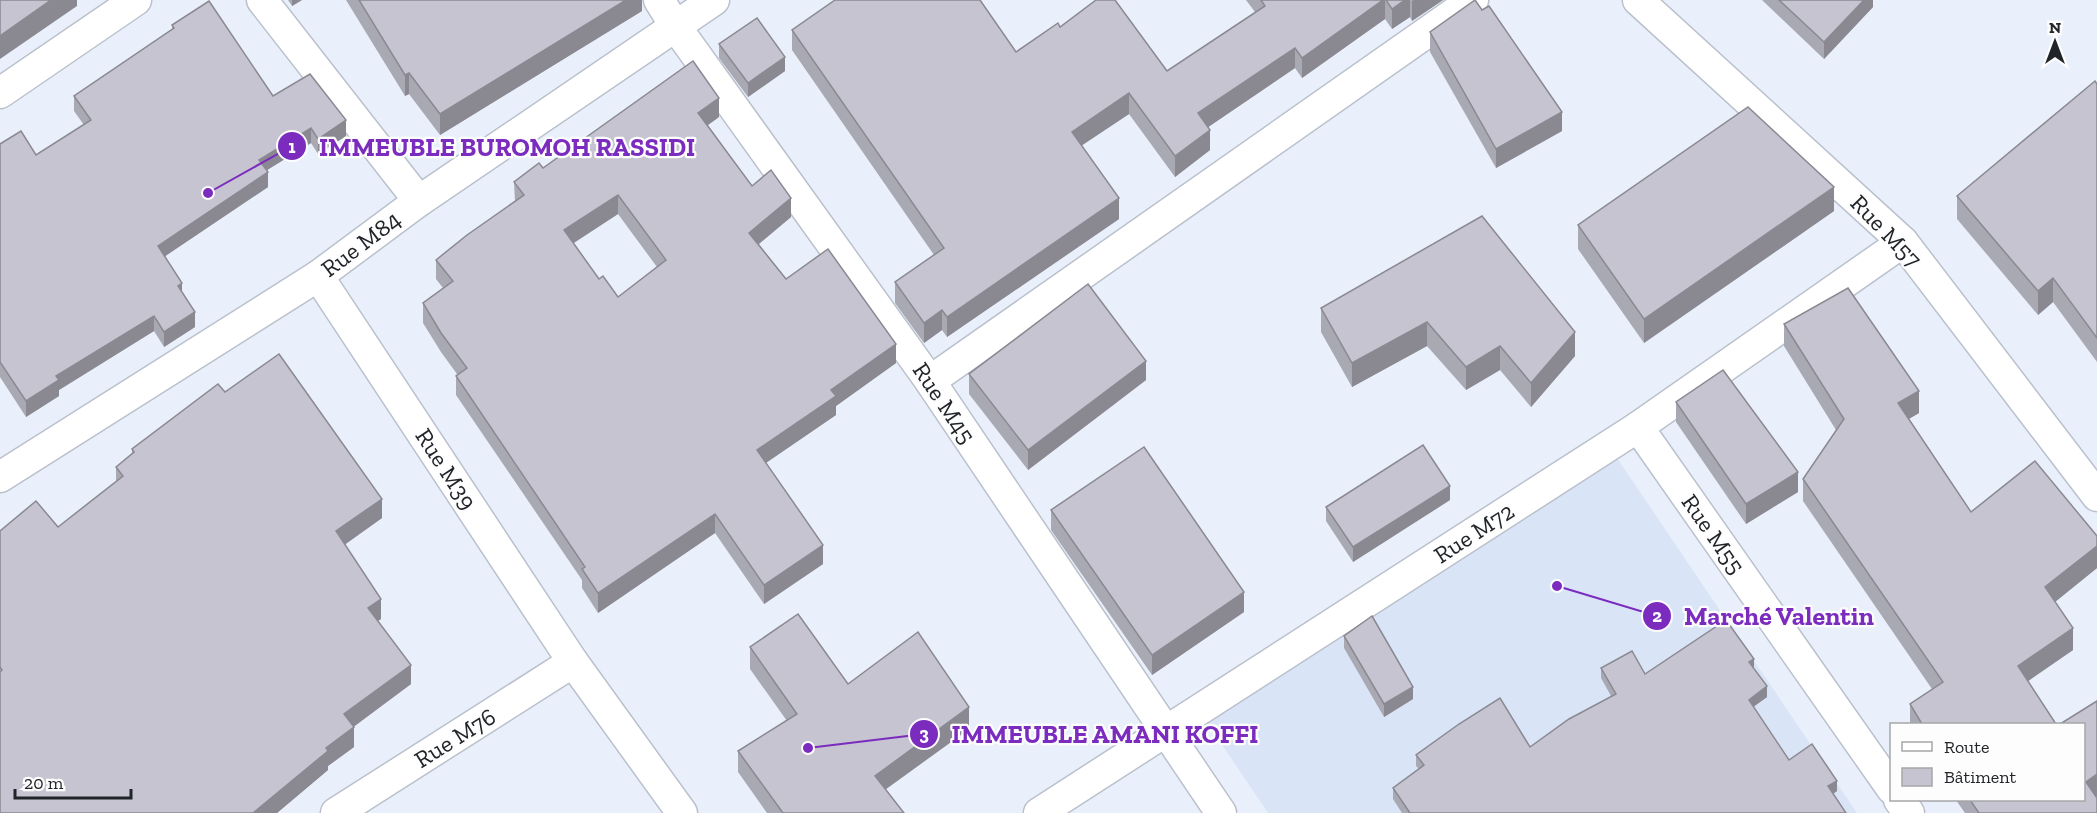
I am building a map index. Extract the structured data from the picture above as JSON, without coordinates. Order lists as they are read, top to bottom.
{
  "streets": {
    "street": [
      "Rue M57",
      "Rue M84",
      "Rue M45",
      "Rue M39",
      "Rue M72",
      "Rue M55",
      "Rue M76"
    ]
  },
  "crossings": [
    ["Rue M57", "Rue M72"],
    ["Rue M84", "Rue M45"],
    ["Rue M84", "Rue M39"],
    ["Rue M45", "Rue M72"],
    ["Rue M39", "Rue M76"],
    ["Rue M72", "Rue M55"]
  ],
  "places": ["IMMEUBLE BUROMOH RASSIDI", "Marché Valentin", "IMMEUBLE AMANI KOFFI"],
  "legend": ["Route", "Bâtiment"],
  "scale_bar": "20 m",
  "north": "top"
}
